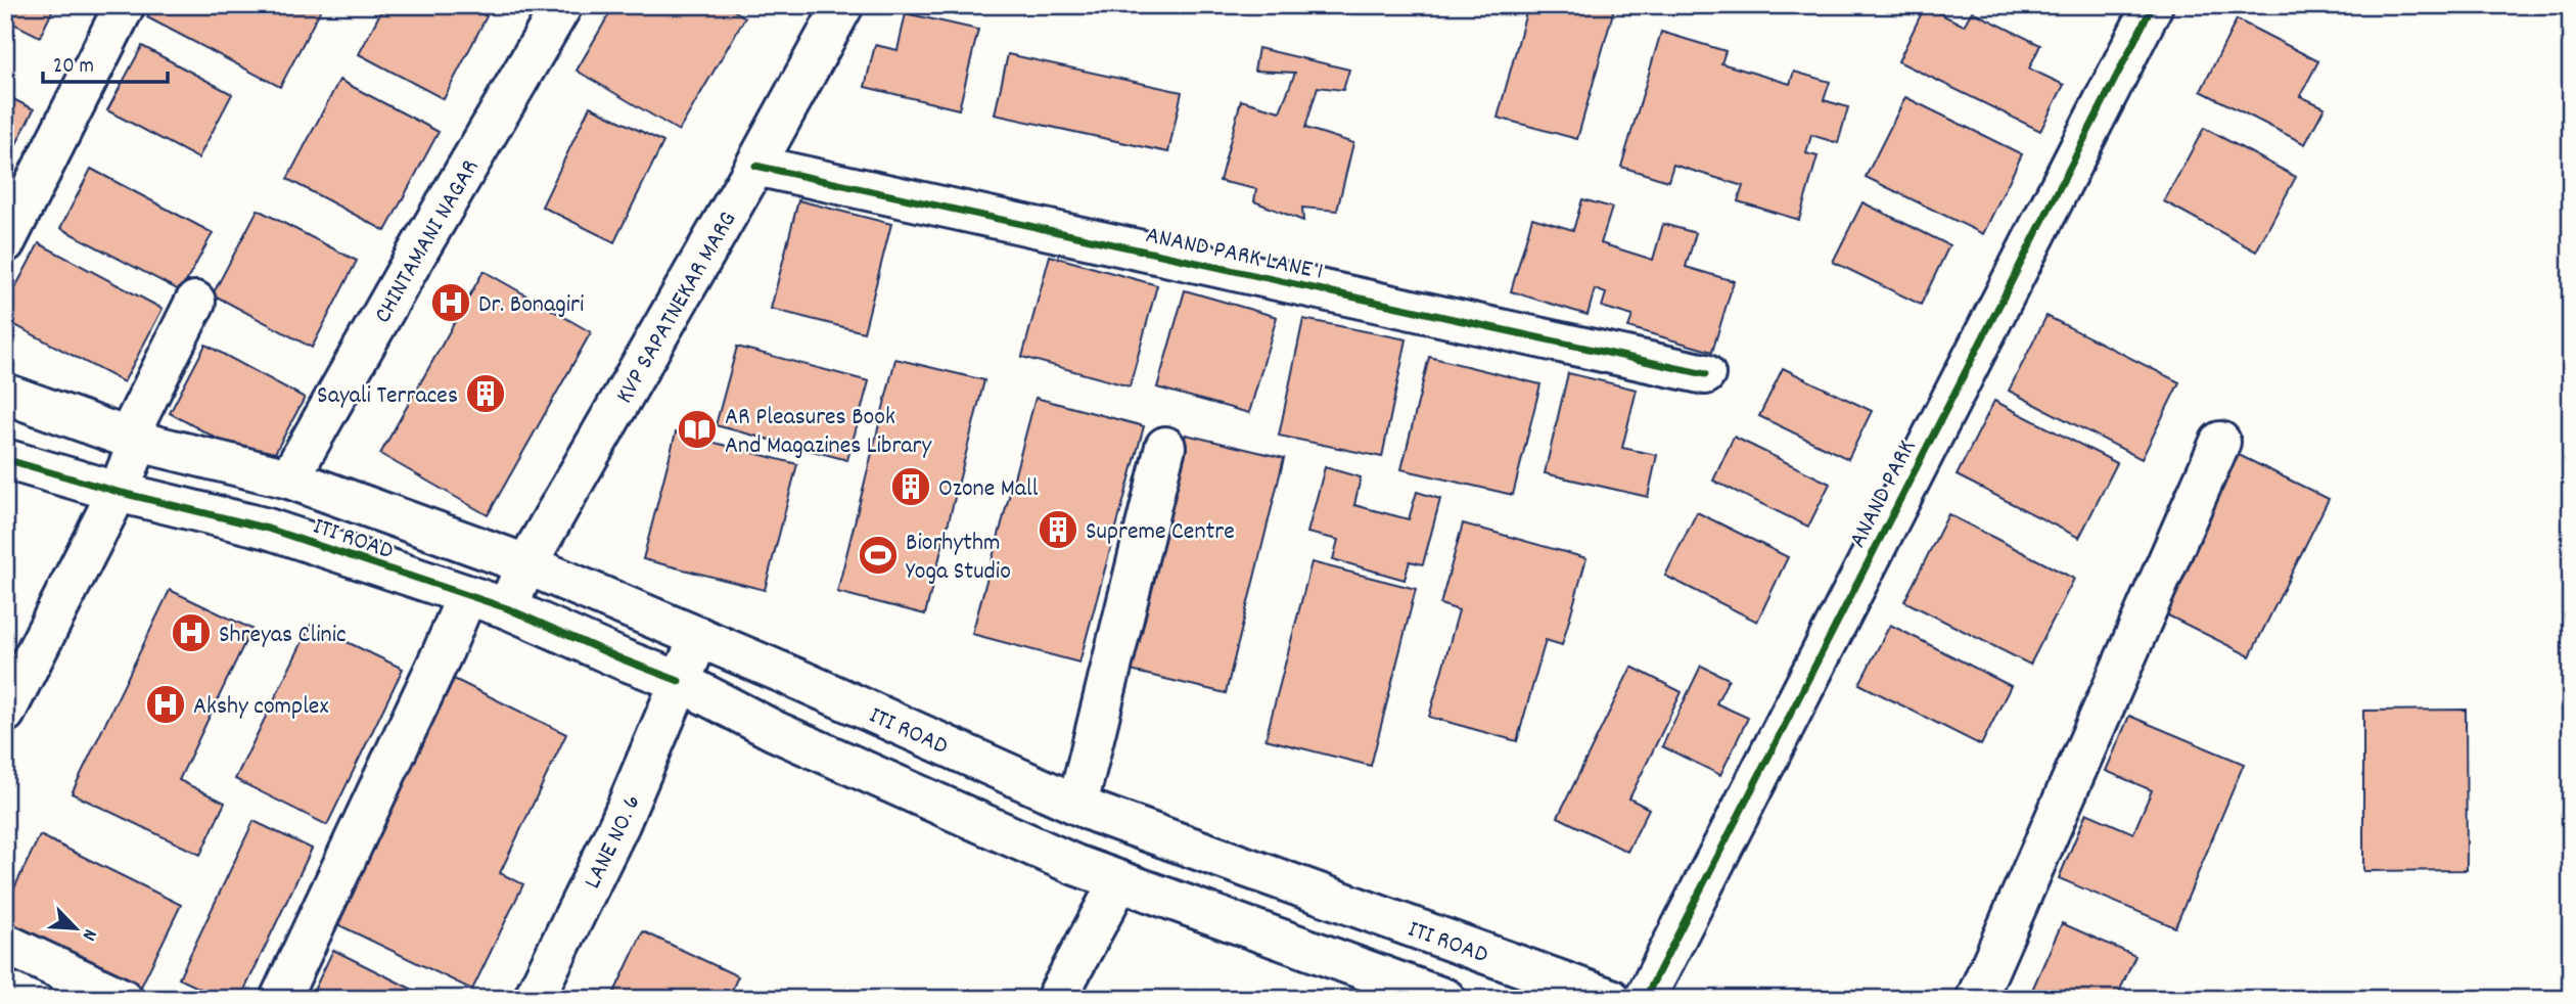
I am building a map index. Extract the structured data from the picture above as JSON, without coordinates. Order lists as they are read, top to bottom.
{
  "streets": {
    "street": [
      "CHINTAMANI NAGAR",
      "ANAND PARK LANE 1",
      "KVP SAPATNEKAR MARG",
      "ANAND PARK",
      "ITI ROAD",
      "LANE NO. 6"
    ]
  },
  "crossings": [
    ["CHINTAMANI NAGAR", "ITI ROAD"],
    ["ANAND PARK LANE 1", "KVP SAPATNEKAR MARG"],
    ["KVP SAPATNEKAR MARG", "ITI ROAD"],
    ["ITI ROAD", "LANE NO. 6"]
  ],
  "places": {
    "hospital": ["Dr. Bonagiri", "Shreyas Clinic", "Akshy complex"],
    "building": ["Sayali Terraces", "Ozone Mall", "Supreme Centre"],
    "library": ["AR Pleasures Book And Magazines Library"],
    "sports": ["Biorhythm Yoga Studio"]
  },
  "scale_bar": "20 m",
  "north": "bottom right"
}
